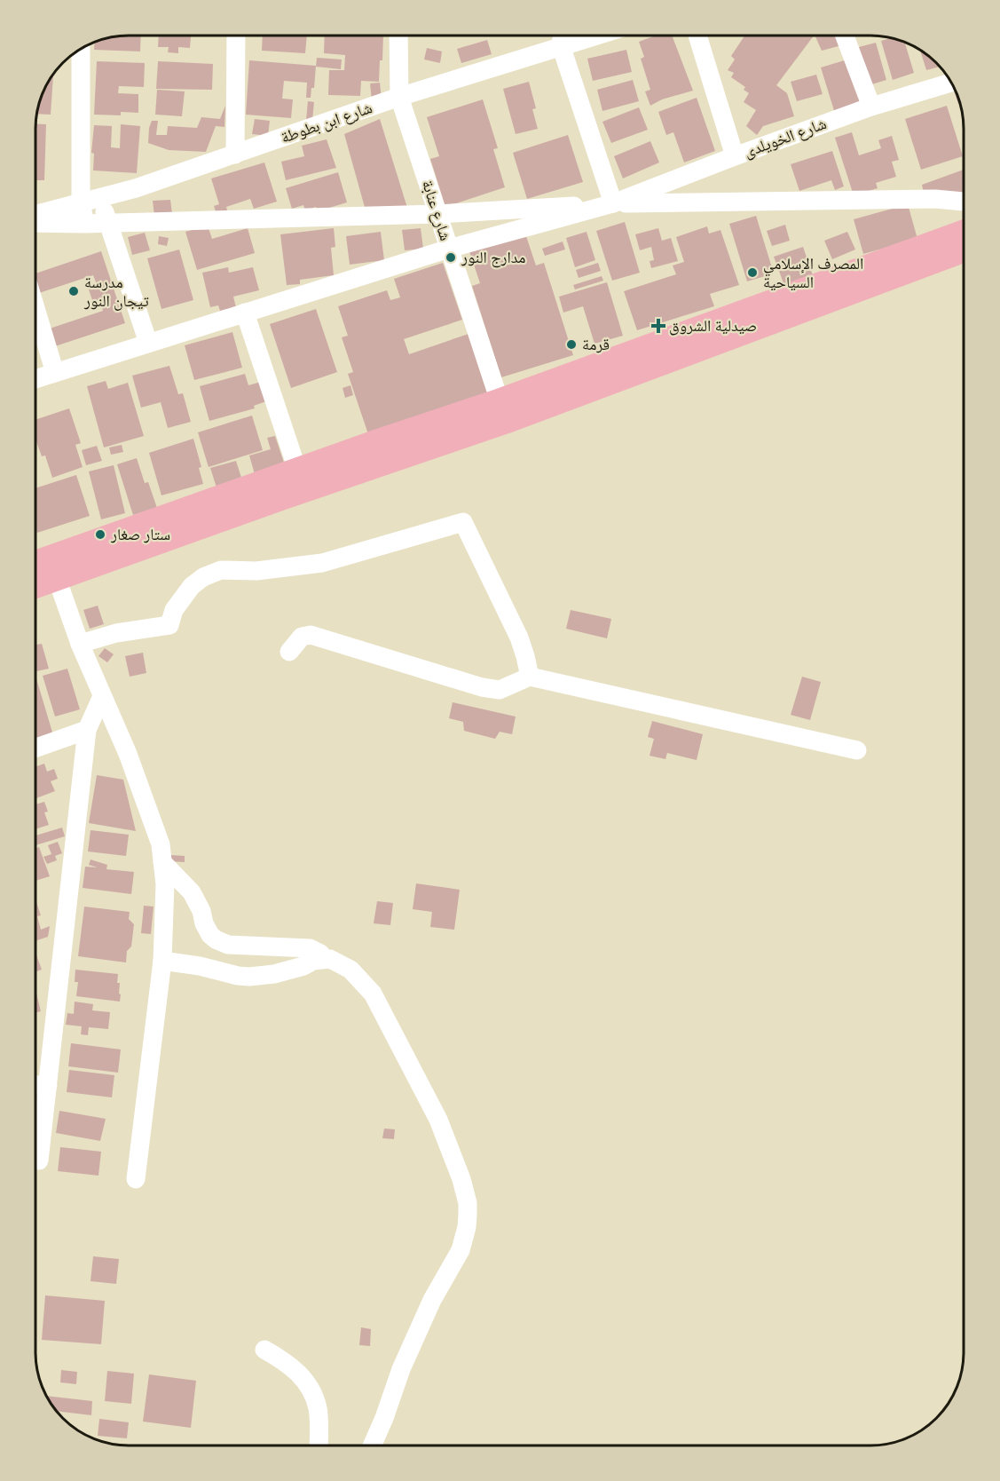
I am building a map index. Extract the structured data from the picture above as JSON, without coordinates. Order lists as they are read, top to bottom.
{
  "streets": {
    "street": ["شارع ابن بطوطة", "شارع الخويلدى", "شارع عنابة"]
  },
  "crossings": [
    ["شارع ابن بطوطة", "شارع عنابة"]
  ],
  "places": {
    "other": [
      "مدارج النور",
      "المصرف الإسلامي السياحية",
      "مدرسة تيجان النور",
      "قرمة",
      "ستار صغار"
    ],
    "health": ["صيدلية الشروق"]
  }
}
